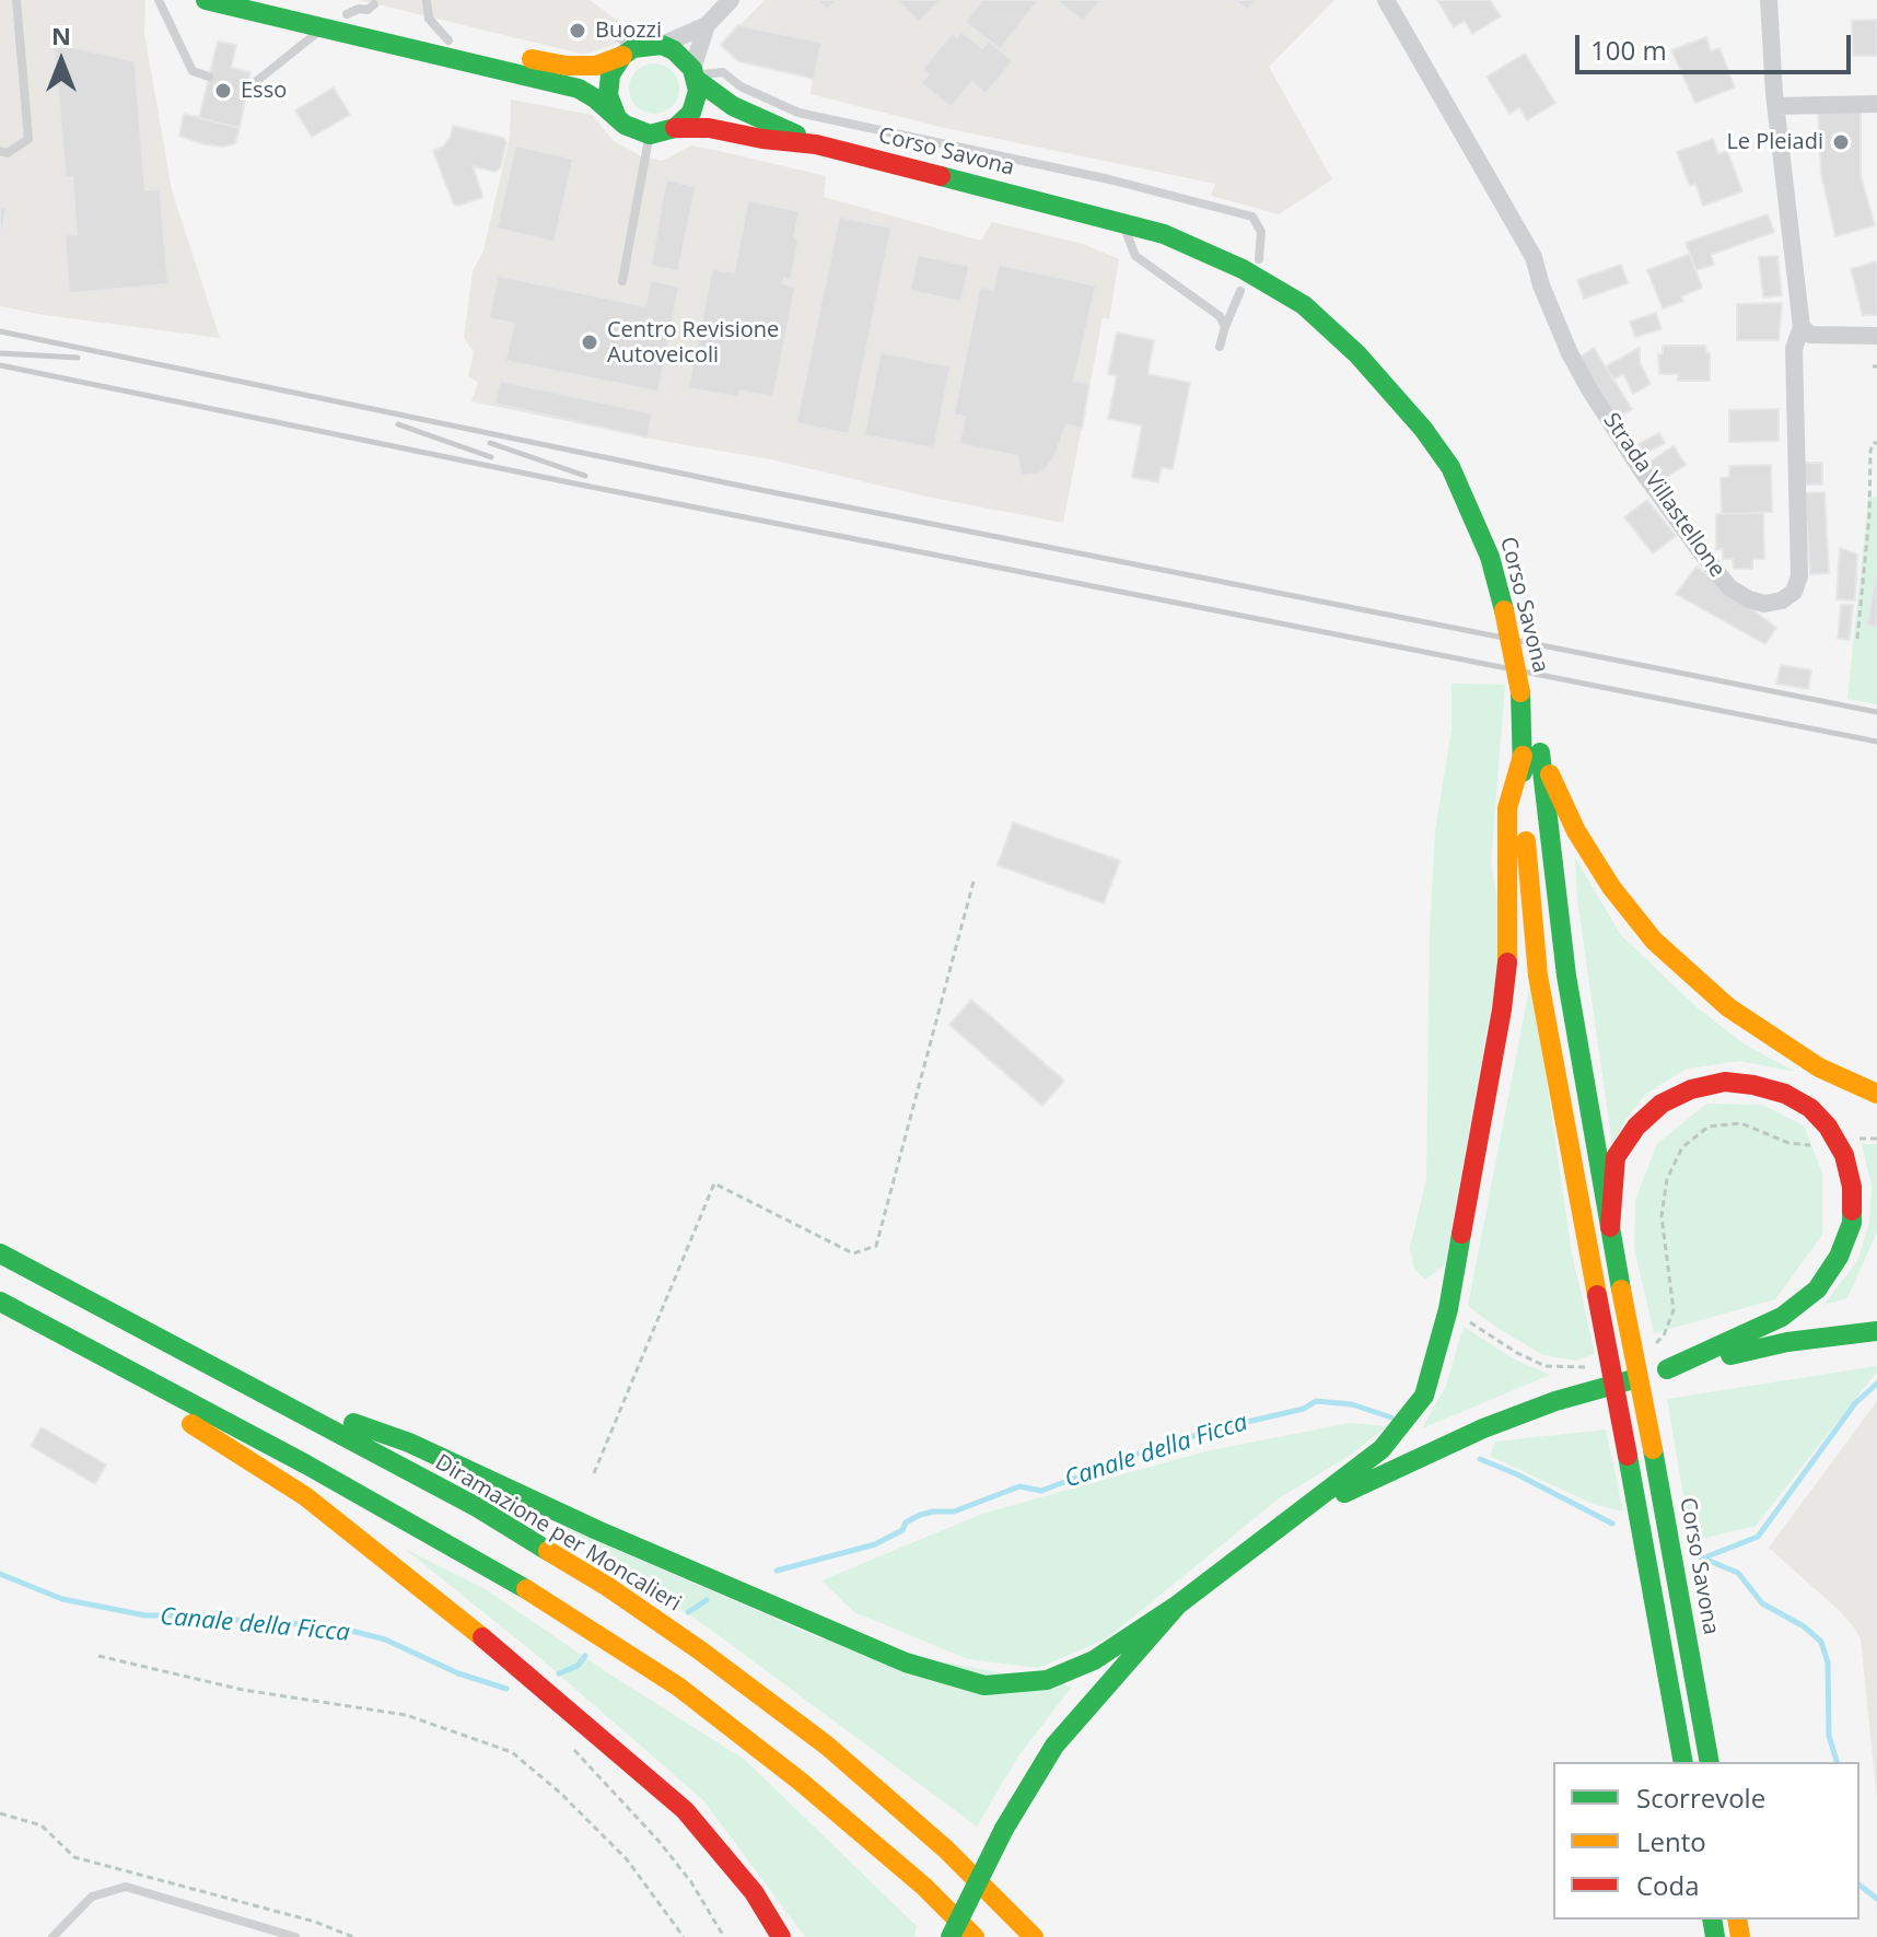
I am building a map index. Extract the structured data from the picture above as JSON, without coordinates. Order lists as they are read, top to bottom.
{
  "streets": {
    "main road": ["Corso Savona", "Diramazione per Moncalieri"],
    "street": ["Strada Villastellone"]
  },
  "water": ["Canale della Ficca"],
  "places": [
    "Buozzi",
    "Esso",
    "Le Pleiadi",
    "Centro Revisione Autoveicoli"
  ],
  "legend": ["Scorrevole", "Lento", "Coda"],
  "scale_bar": "100 m",
  "north": "top"
}
